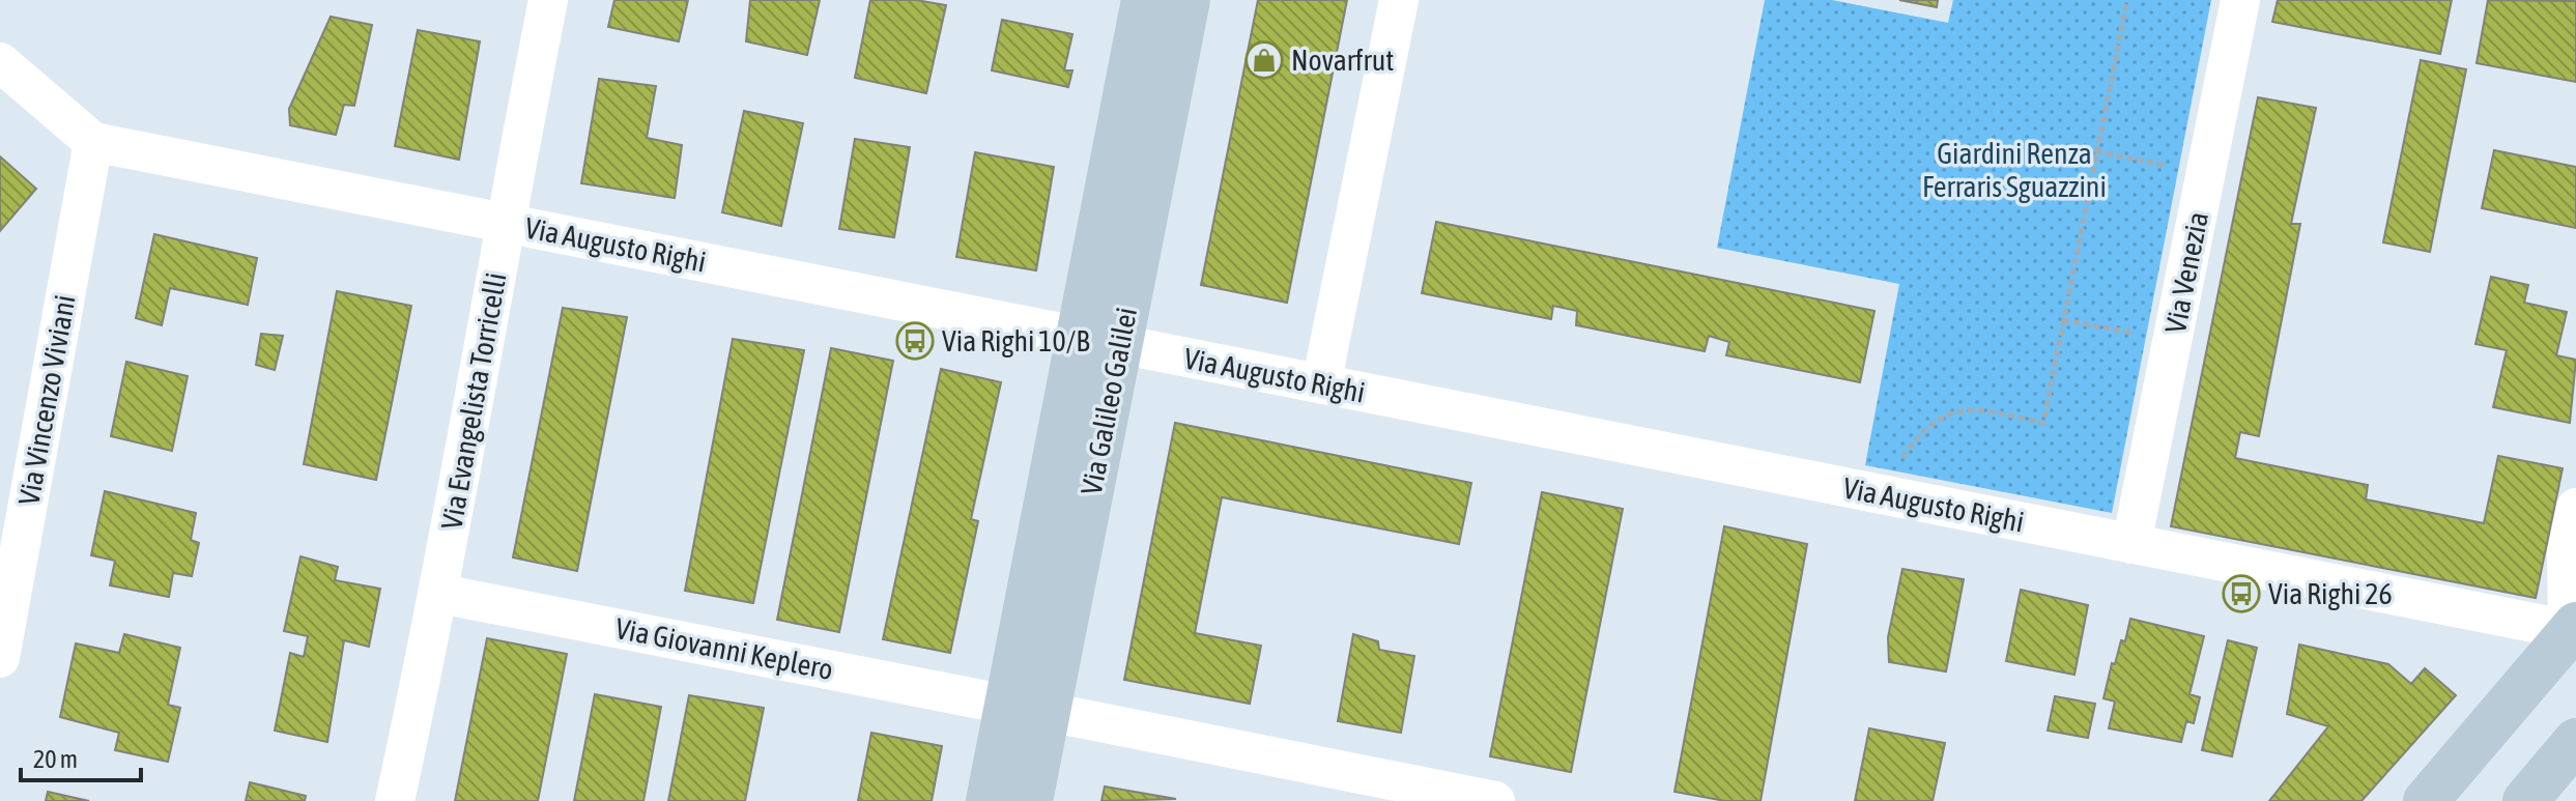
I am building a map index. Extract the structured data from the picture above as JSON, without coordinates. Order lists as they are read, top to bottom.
{
  "streets": {
    "street": [
      "Via Augusto Righi",
      "Via Venezia",
      "Via Vincenzo Viviani",
      "Via Evangelista Torricelli",
      "Via Galileo Galilei",
      "Via Giovanni Keplero"
    ]
  },
  "crossings": [
    ["Via Augusto Righi", "Via Venezia"],
    ["Via Augusto Righi", "Via Vincenzo Viviani"],
    ["Via Augusto Righi", "Via Evangelista Torricelli"],
    ["Via Augusto Righi", "Via Galileo Galilei"],
    ["Via Evangelista Torricelli", "Via Giovanni Keplero"],
    ["Via Galileo Galilei", "Via Giovanni Keplero"]
  ],
  "parks": ["Giardini Renza Ferraris Sguazzini"],
  "places": {
    "shop": ["Novarfrut"],
    "bus stop": ["Via Righi 10/B", "Via Righi 26"]
  },
  "scale_bar": "20 m"
}
